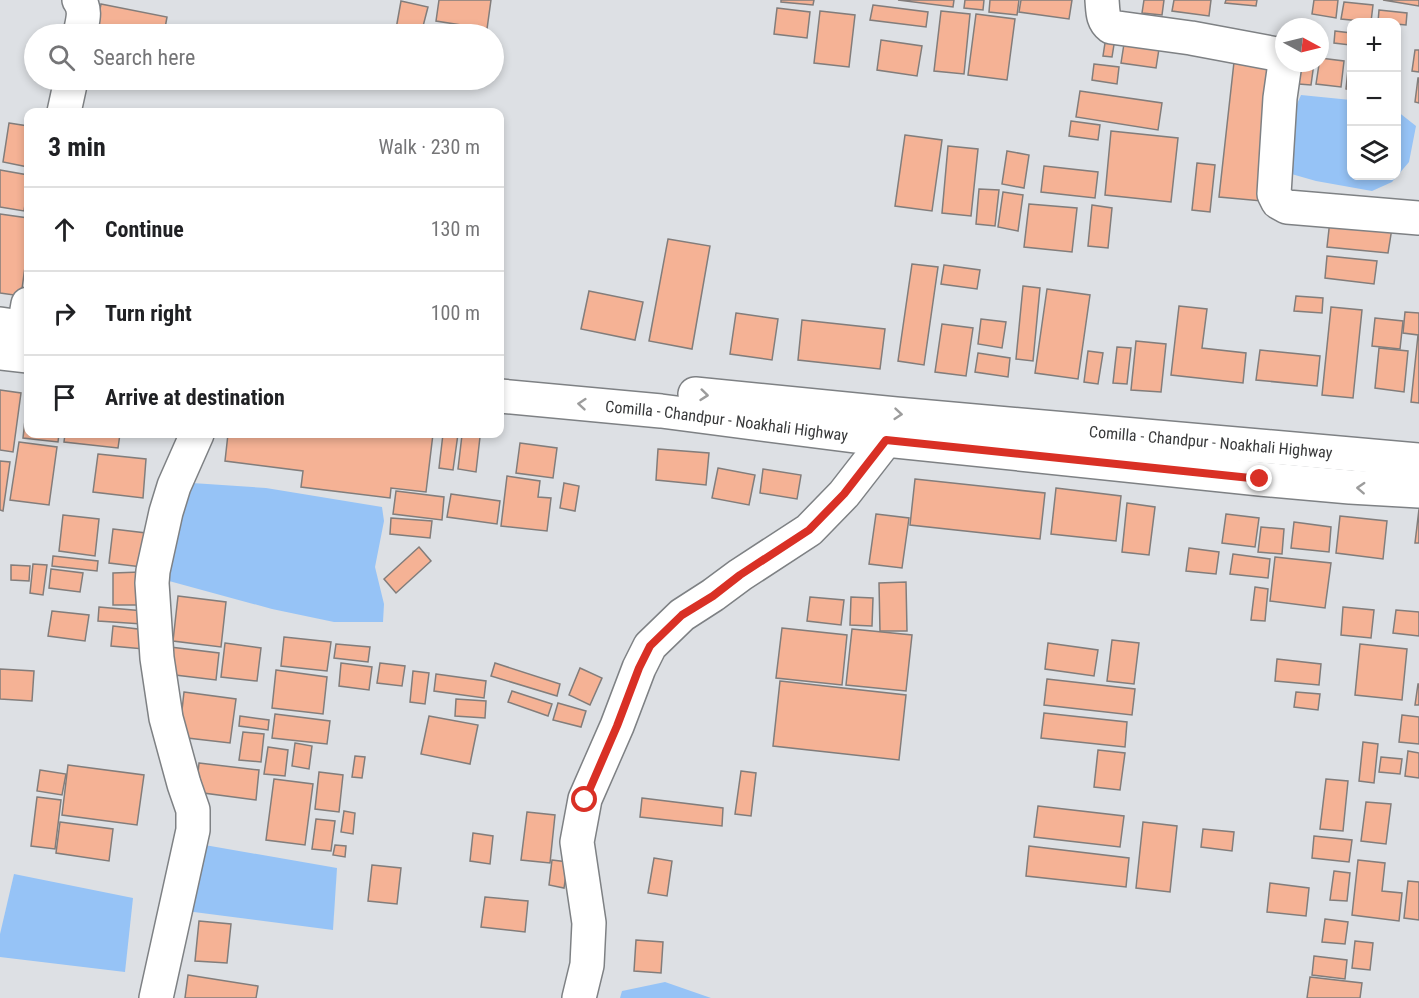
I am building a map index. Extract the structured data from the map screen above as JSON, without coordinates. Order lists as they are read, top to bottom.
{
  "streets": {
    "main road": ["Comilla - Chandpur - Noakhali Highway"]
  },
  "north": "right",
  "page": {
    "map_buttons": ["+", "−"],
    "search": "Search here",
    "heading": ["3 min", "Walk · 230 m"],
    "list": [
      ["Continue", "130 m"],
      ["Turn right", "100 m"],
      "Arrive at destination"
    ]
  }
}
